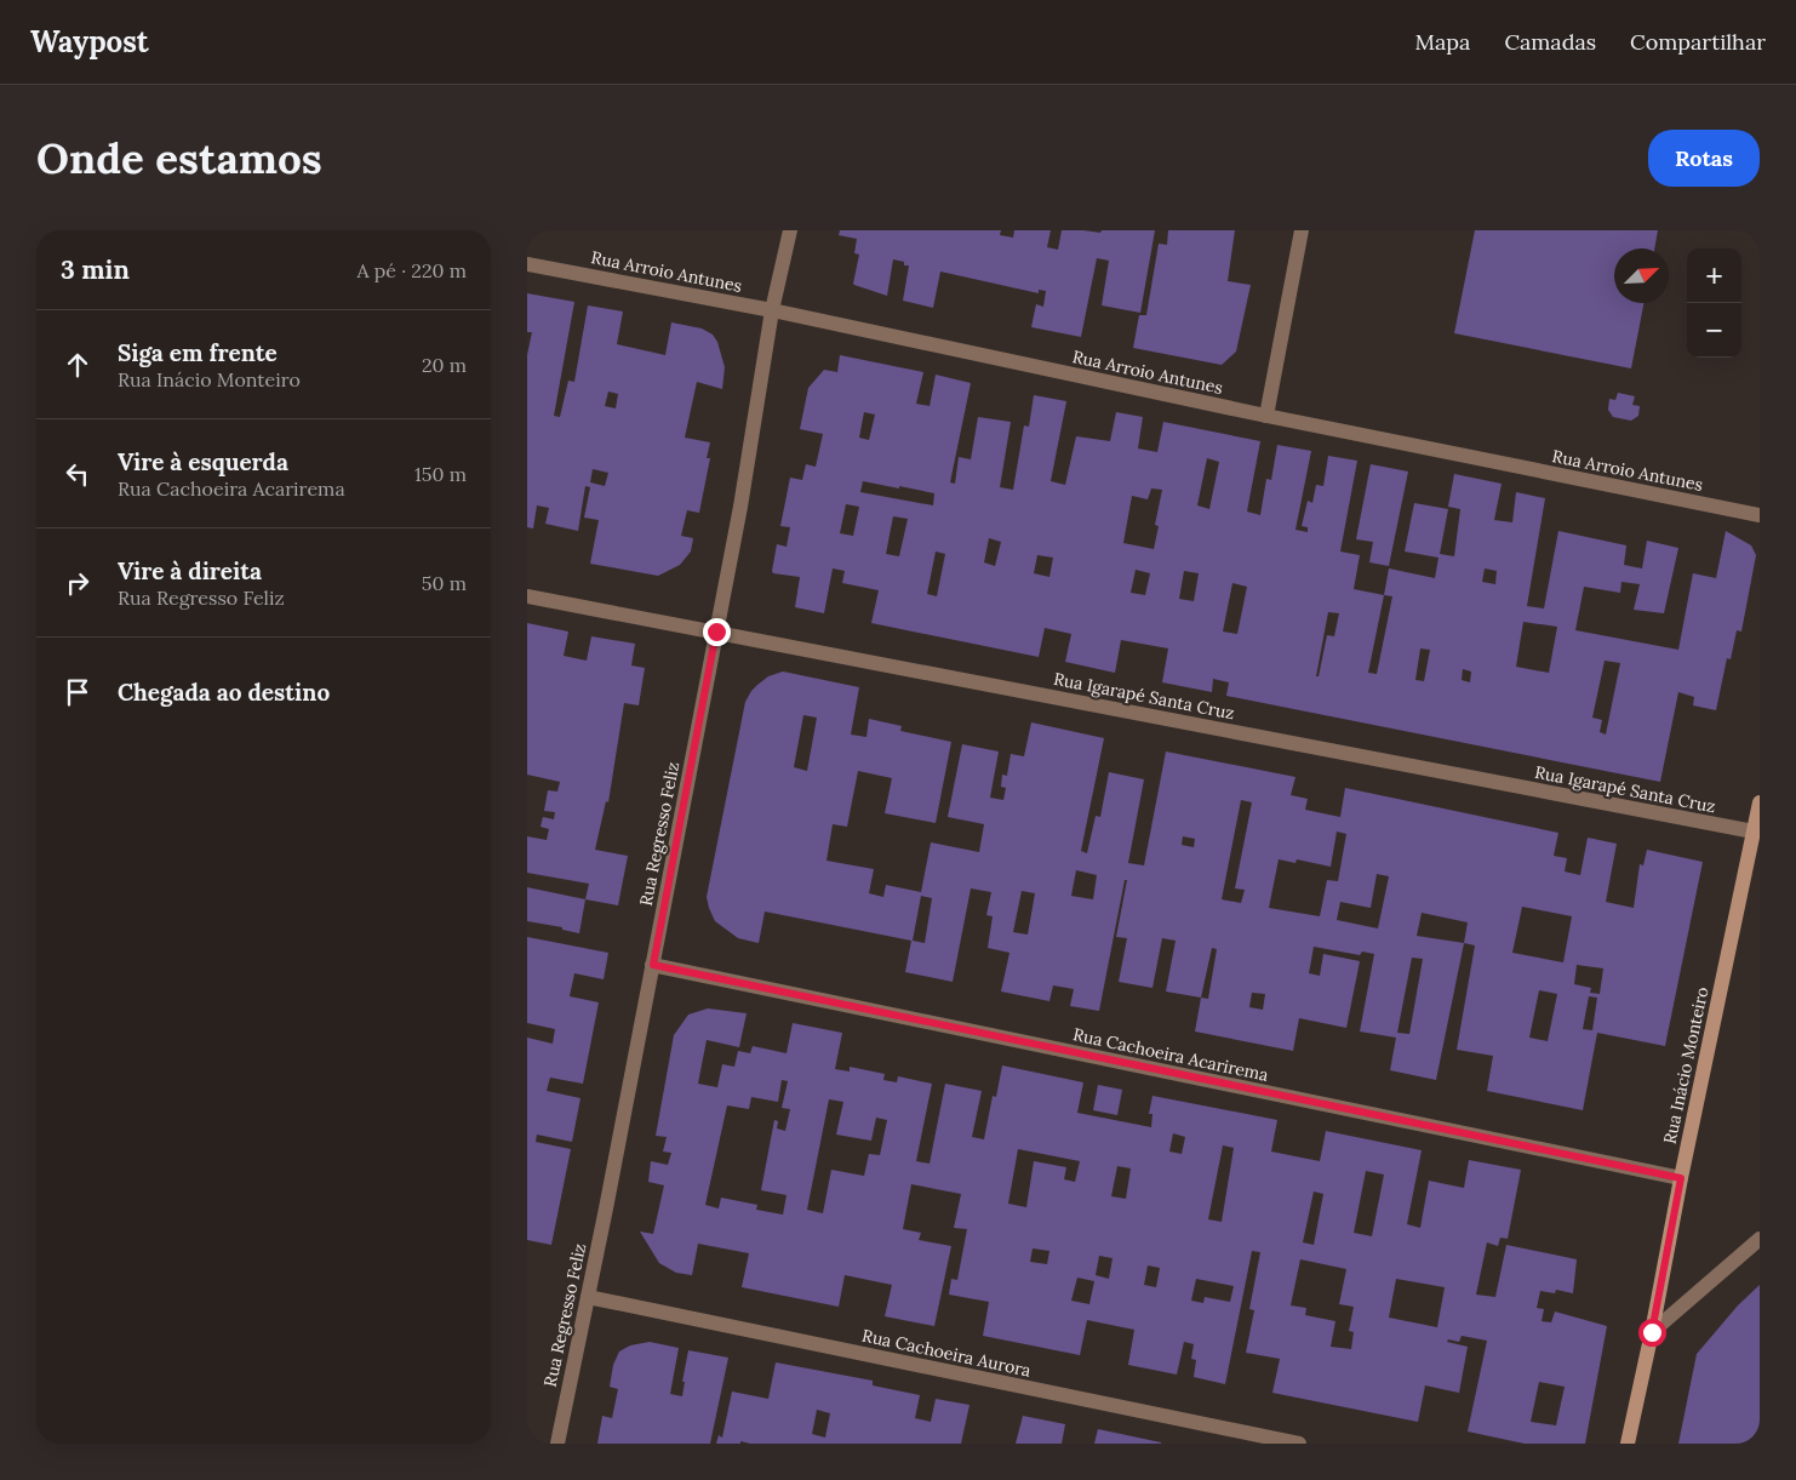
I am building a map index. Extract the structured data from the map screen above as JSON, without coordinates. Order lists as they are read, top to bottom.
{
  "streets": {
    "street": [
      "Rua Arroio Antunes",
      "Rua Igarapé Santa Cruz",
      "Rua Regresso Feliz",
      "Rua Cachoeira Acarirema",
      "Rua Inácio Monteiro",
      "Rua Cachoeira Aurora"
    ]
  },
  "crossings": [
    ["Rua Arroio Antunes", "Rua Regresso Feliz"],
    ["Rua Igarapé Santa Cruz", "Rua Regresso Feliz"],
    ["Rua Igarapé Santa Cruz", "Rua Inácio Monteiro"],
    ["Rua Regresso Feliz", "Rua Cachoeira Acarirema"],
    ["Rua Regresso Feliz", "Rua Cachoeira Aurora"],
    ["Rua Cachoeira Acarirema", "Rua Inácio Monteiro"]
  ],
  "north": "top right",
  "page": {
    "header": "Waypost",
    "nav": ["Mapa", "Camadas", "Compartilhar"],
    "buttons": "Rotas",
    "title": "Onde estamos",
    "heading": ["3 min", "A pé · 220 m"],
    "map_buttons": ["+", "−"],
    "list": [
      ["Siga em frente", "Rua Inácio Monteiro", "20 m"],
      ["Vire à esquerda", "Rua Cachoeira Acarirema", "150 m"],
      ["Vire à direita", "Rua Regresso Feliz", "50 m"],
      "Chegada ao destino"
    ]
  }
}
